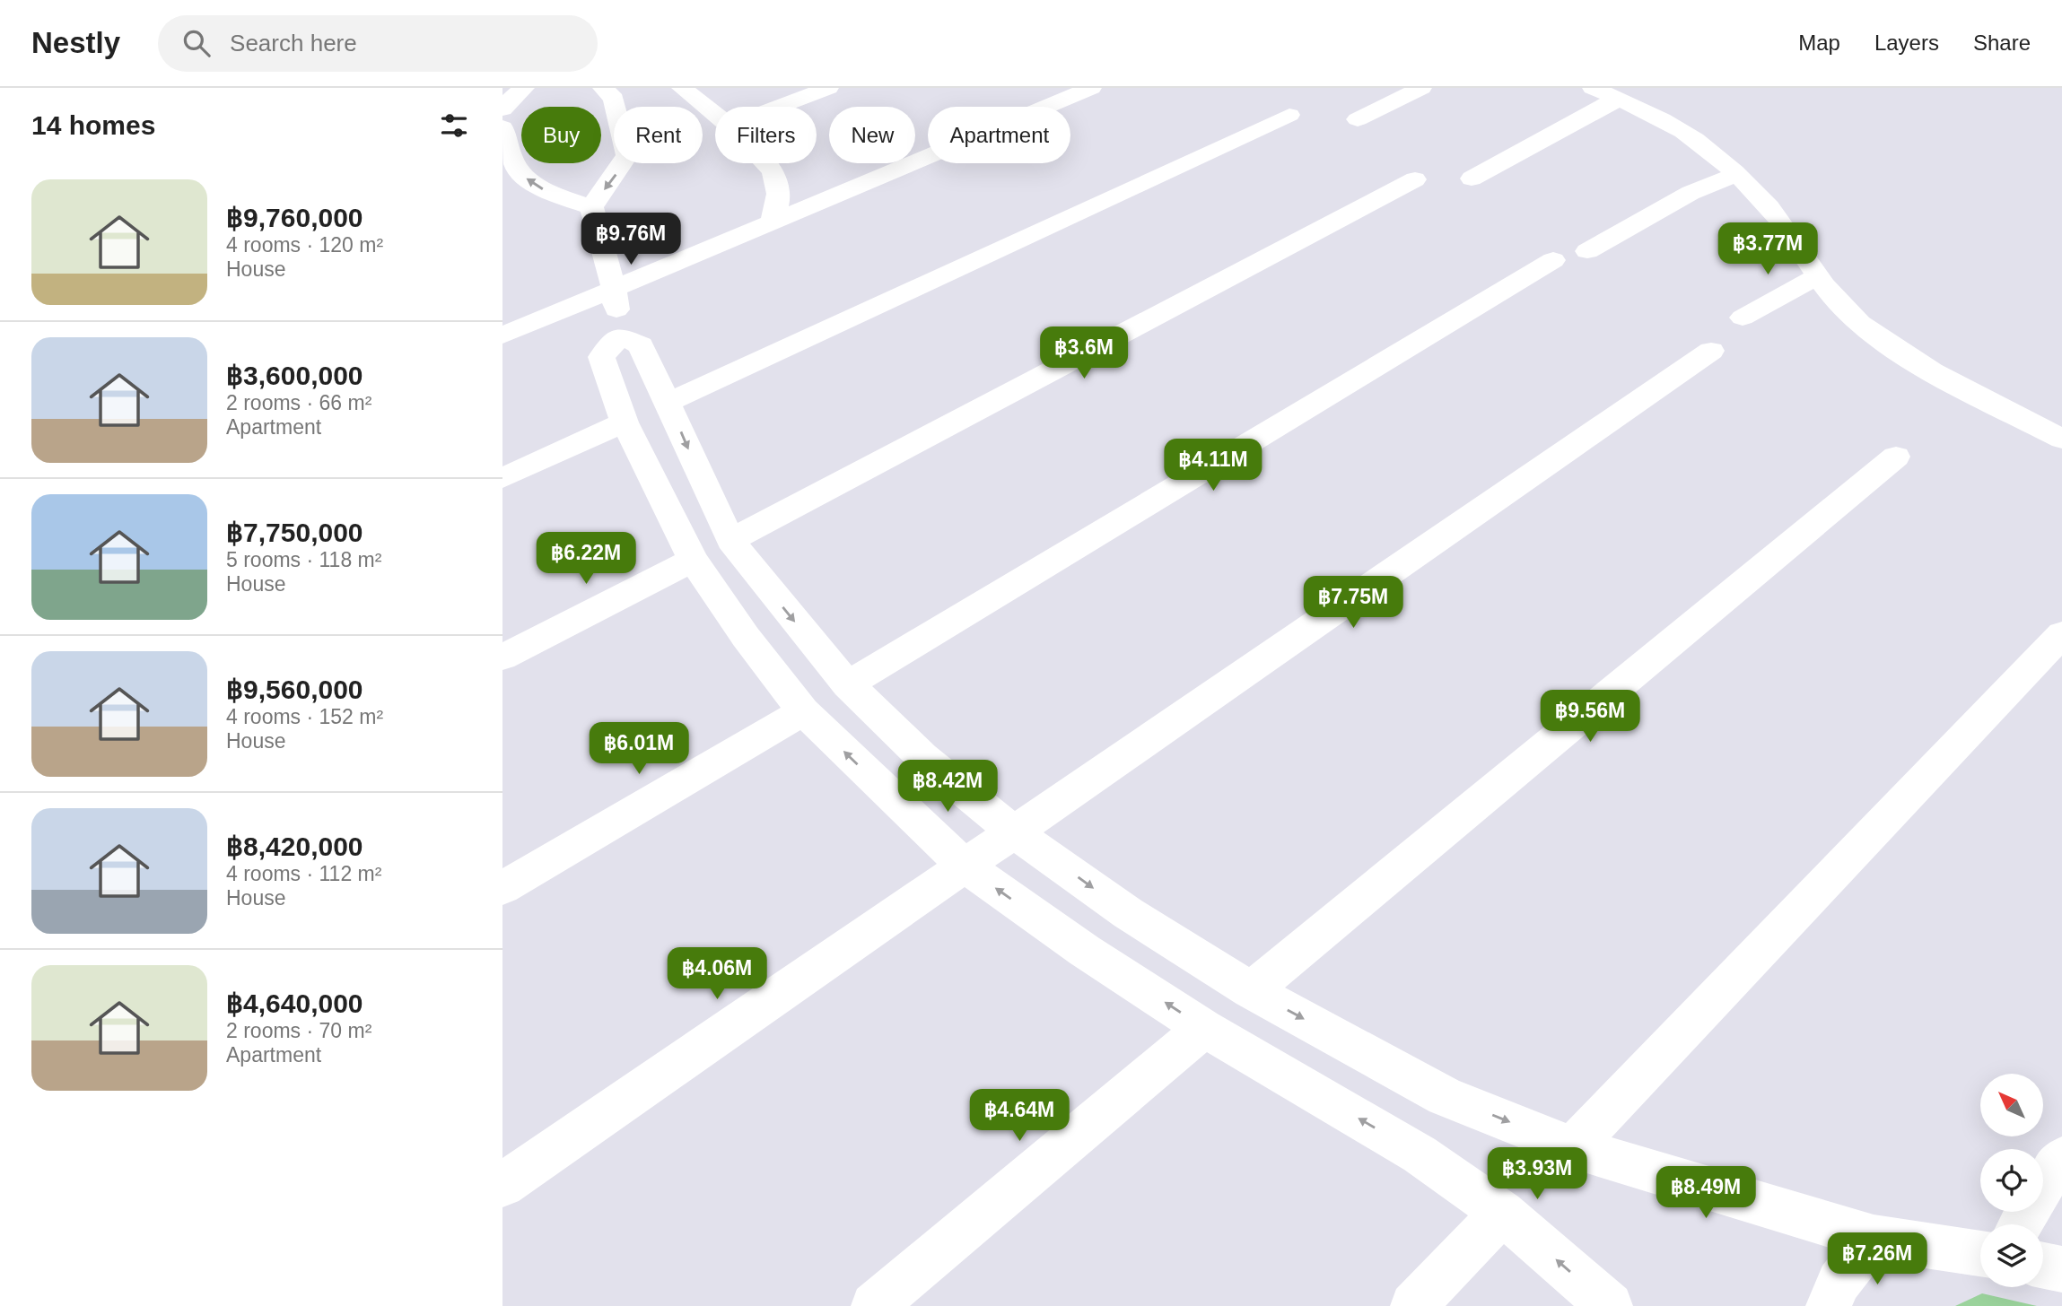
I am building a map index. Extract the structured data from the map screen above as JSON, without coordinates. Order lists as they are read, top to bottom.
{
  "north": "top left",
  "page": {
    "header": "Nestly",
    "search": "Search here",
    "nav": ["Map", "Layers", "Share"],
    "heading": "14 homes",
    "chip": [
      "Buy",
      "Rent",
      "Filters",
      "New",
      "Apartment"
    ],
    "list": [
      {
        "name": "฿9,760,000",
        "note": "4 rooms · 120 m² · House"
      },
      {
        "name": "฿3,600,000",
        "note": "2 rooms · 66 m² · Apartment"
      },
      {
        "name": "฿7,750,000",
        "note": "5 rooms · 118 m² · House"
      },
      {
        "name": "฿9,560,000",
        "note": "4 rooms · 152 m² · House"
      },
      {
        "name": "฿8,420,000",
        "note": "4 rooms · 112 m² · House"
      },
      {
        "name": "฿4,640,000",
        "note": "2 rooms · 70 m² · Apartment"
      }
    ],
    "price": [
      "฿9.76M",
      "฿3.77M",
      "฿3.6M",
      "฿4.11M",
      "฿6.22M",
      "฿7.75M",
      "฿9.56M",
      "฿6.01M",
      "฿8.42M",
      "฿4.06M",
      "฿4.64M",
      "฿3.93M",
      "฿8.49M",
      "฿7.26M"
    ]
  }
}
